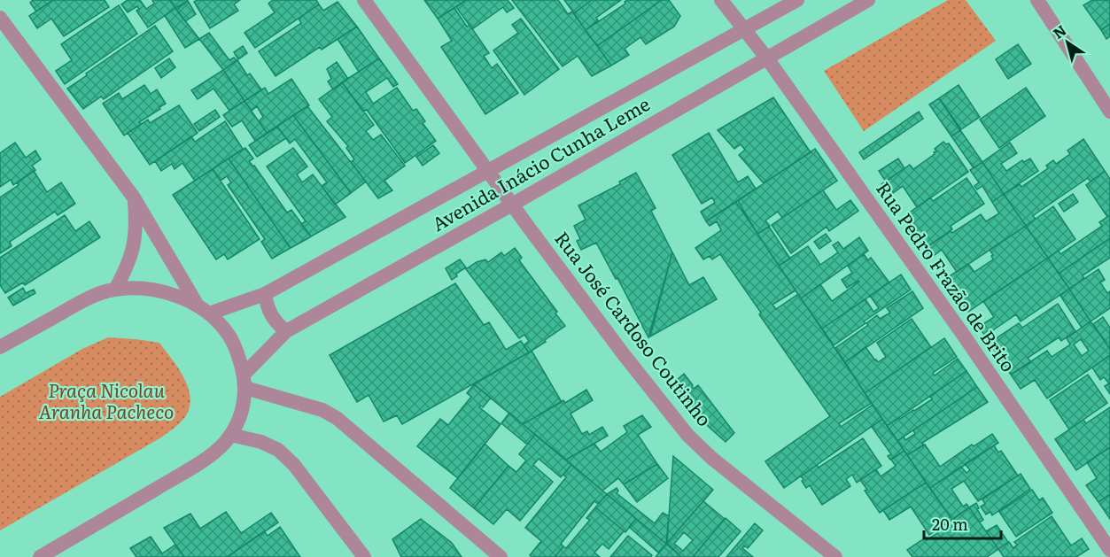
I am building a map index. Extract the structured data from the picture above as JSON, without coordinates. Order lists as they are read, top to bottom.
{
  "streets": {
    "street": ["Avenida Inácio Cunha Leme", "Rua Pedro Frazão de Brito", "Rua José Cardoso Coutinho"]
  },
  "crossings": [
    ["Avenida Inácio Cunha Leme", "Rua Pedro Frazão de Brito"],
    ["Avenida Inácio Cunha Leme", "Rua José Cardoso Coutinho"]
  ],
  "parks": ["Praça Nicolau Aranha Pacheco"],
  "scale_bar": "20 m",
  "north": "top left"
}
